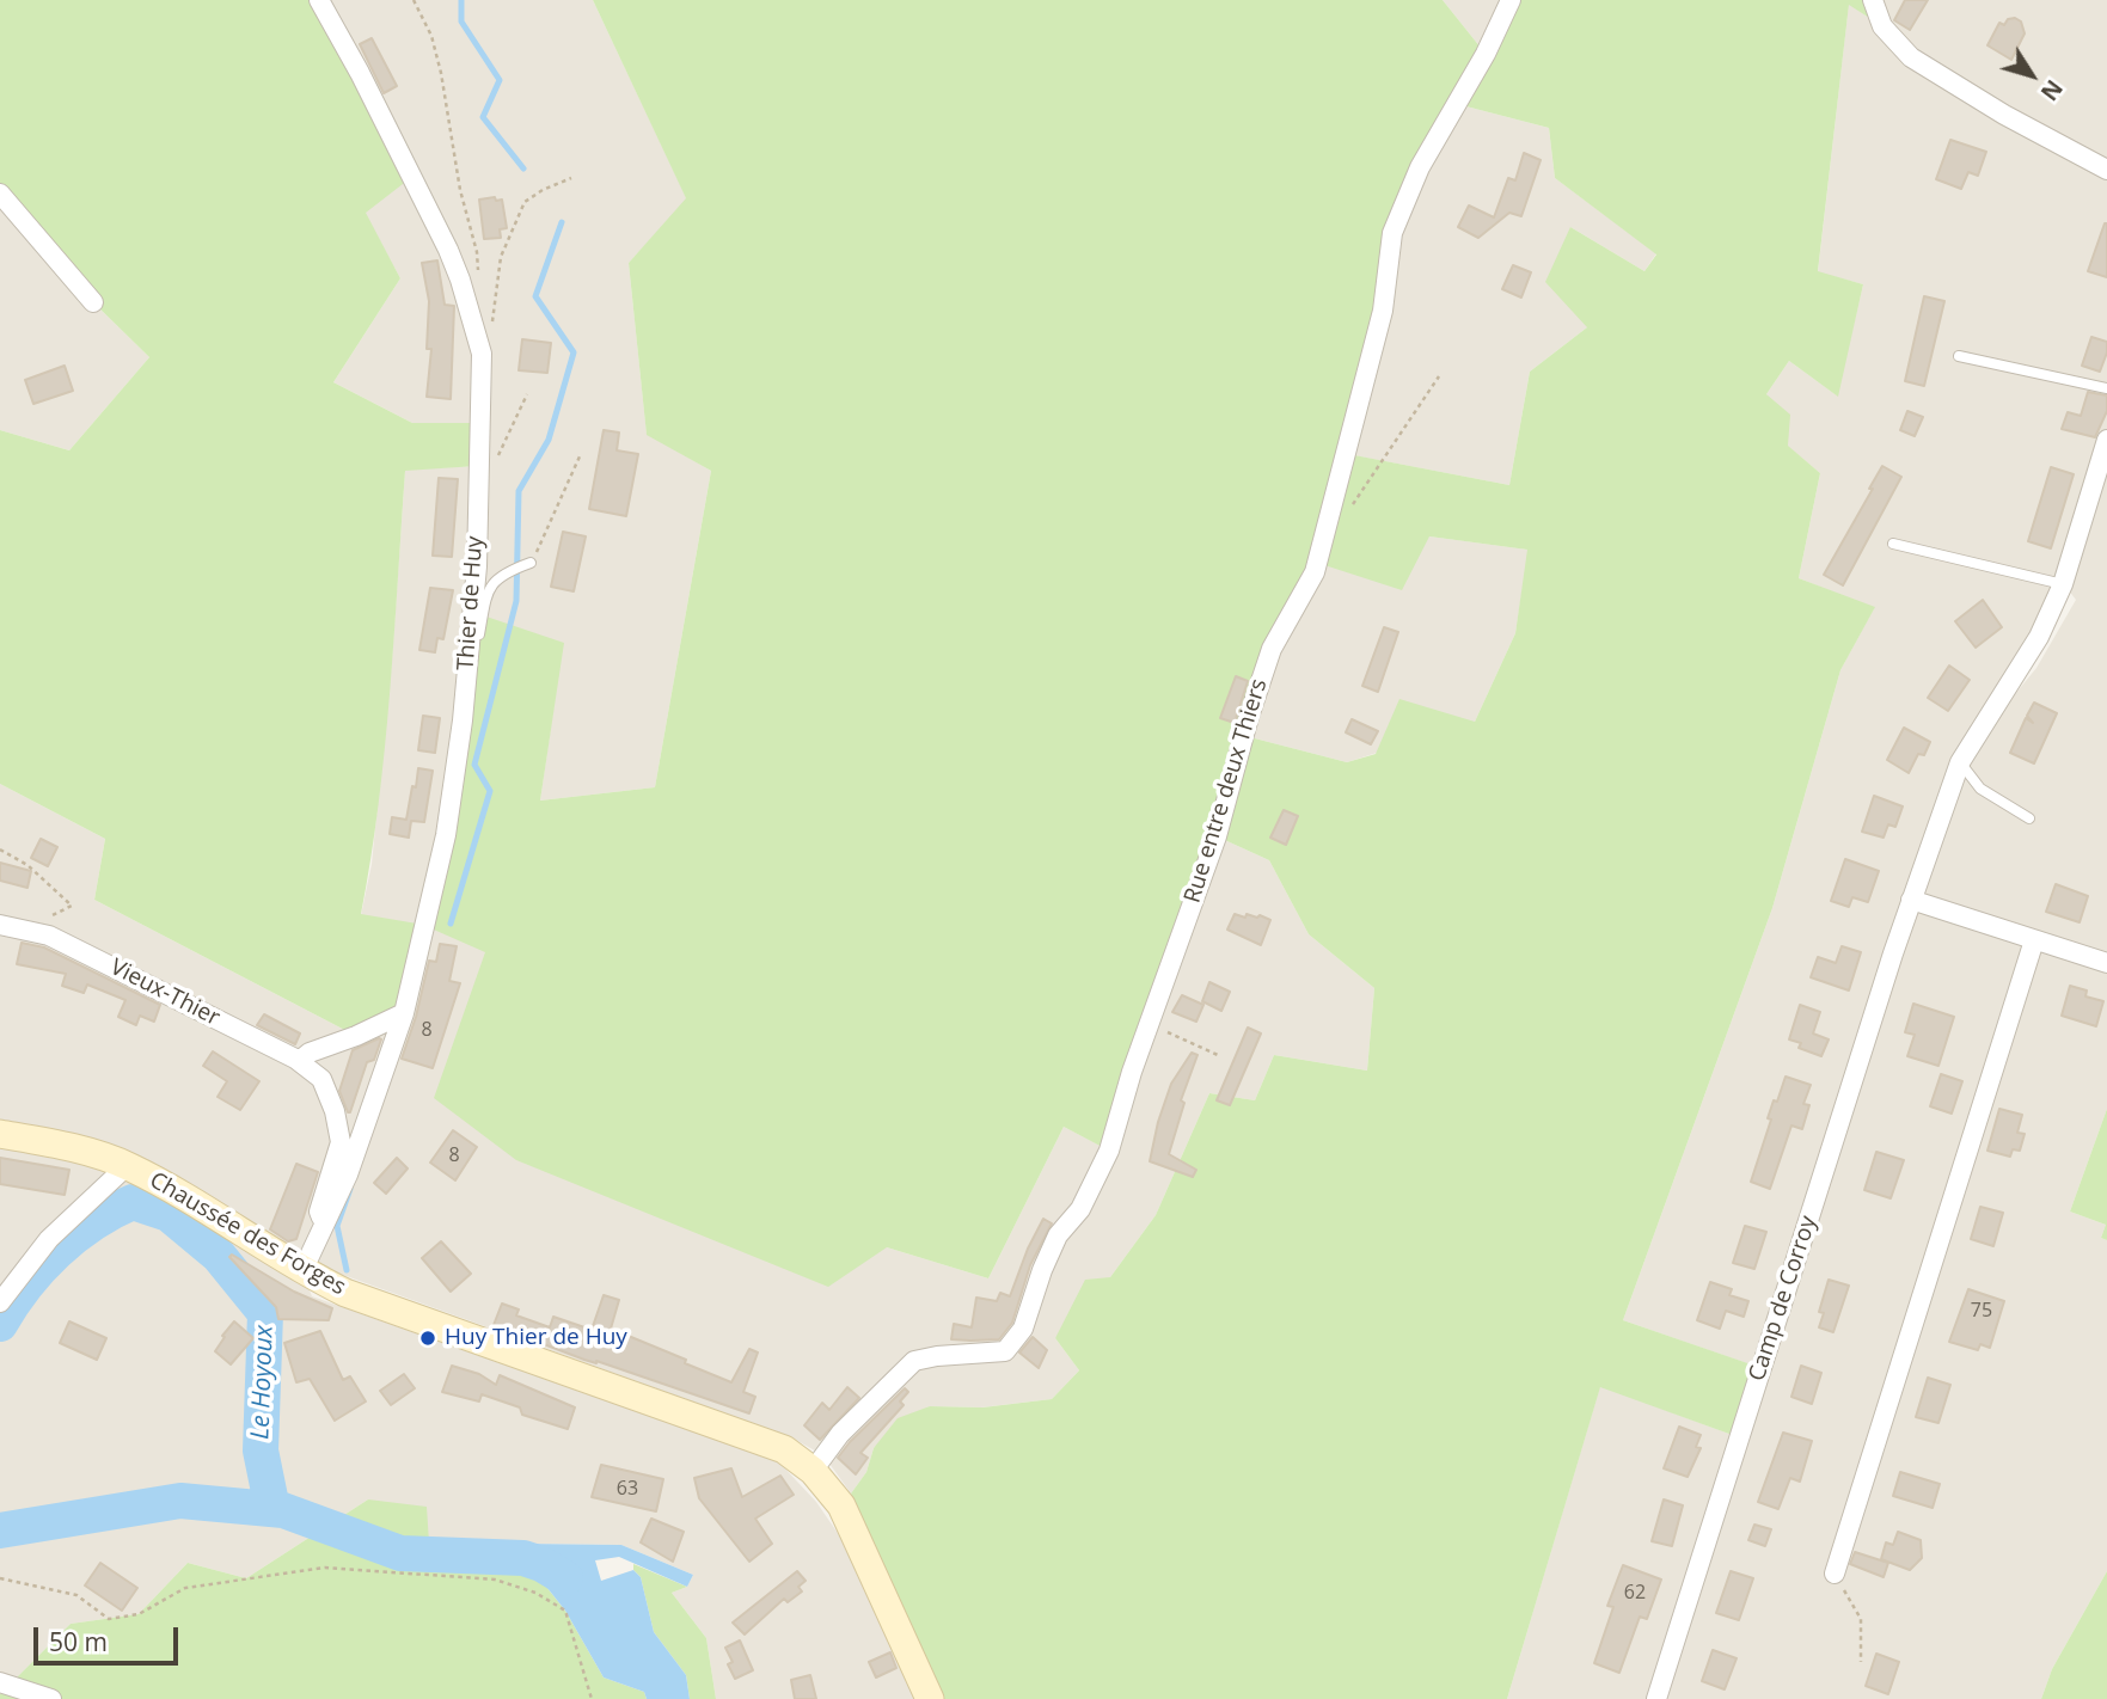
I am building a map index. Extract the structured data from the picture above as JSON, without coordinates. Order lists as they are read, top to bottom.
{
  "streets": {
    "main road": ["Chaussée des Forges"],
    "street": [
      "Thier de Huy",
      "Rue entre deux Thiers",
      "Vieux-Thier",
      "Camp de Corroy"
    ]
  },
  "crossings": [
    ["Thier de Huy", "Vieux-Thier"],
    ["Thier de Huy", "Chaussée des Forges"],
    ["Rue entre deux Thiers", "Chaussée des Forges"]
  ],
  "water": ["Le Hoyoux"],
  "places": ["Huy Thier de Huy"],
  "house_numbers": [
    "8",
    "8",
    "75",
    "63",
    "62"
  ],
  "scale_bar": "50 m",
  "north": "bottom right"
}
